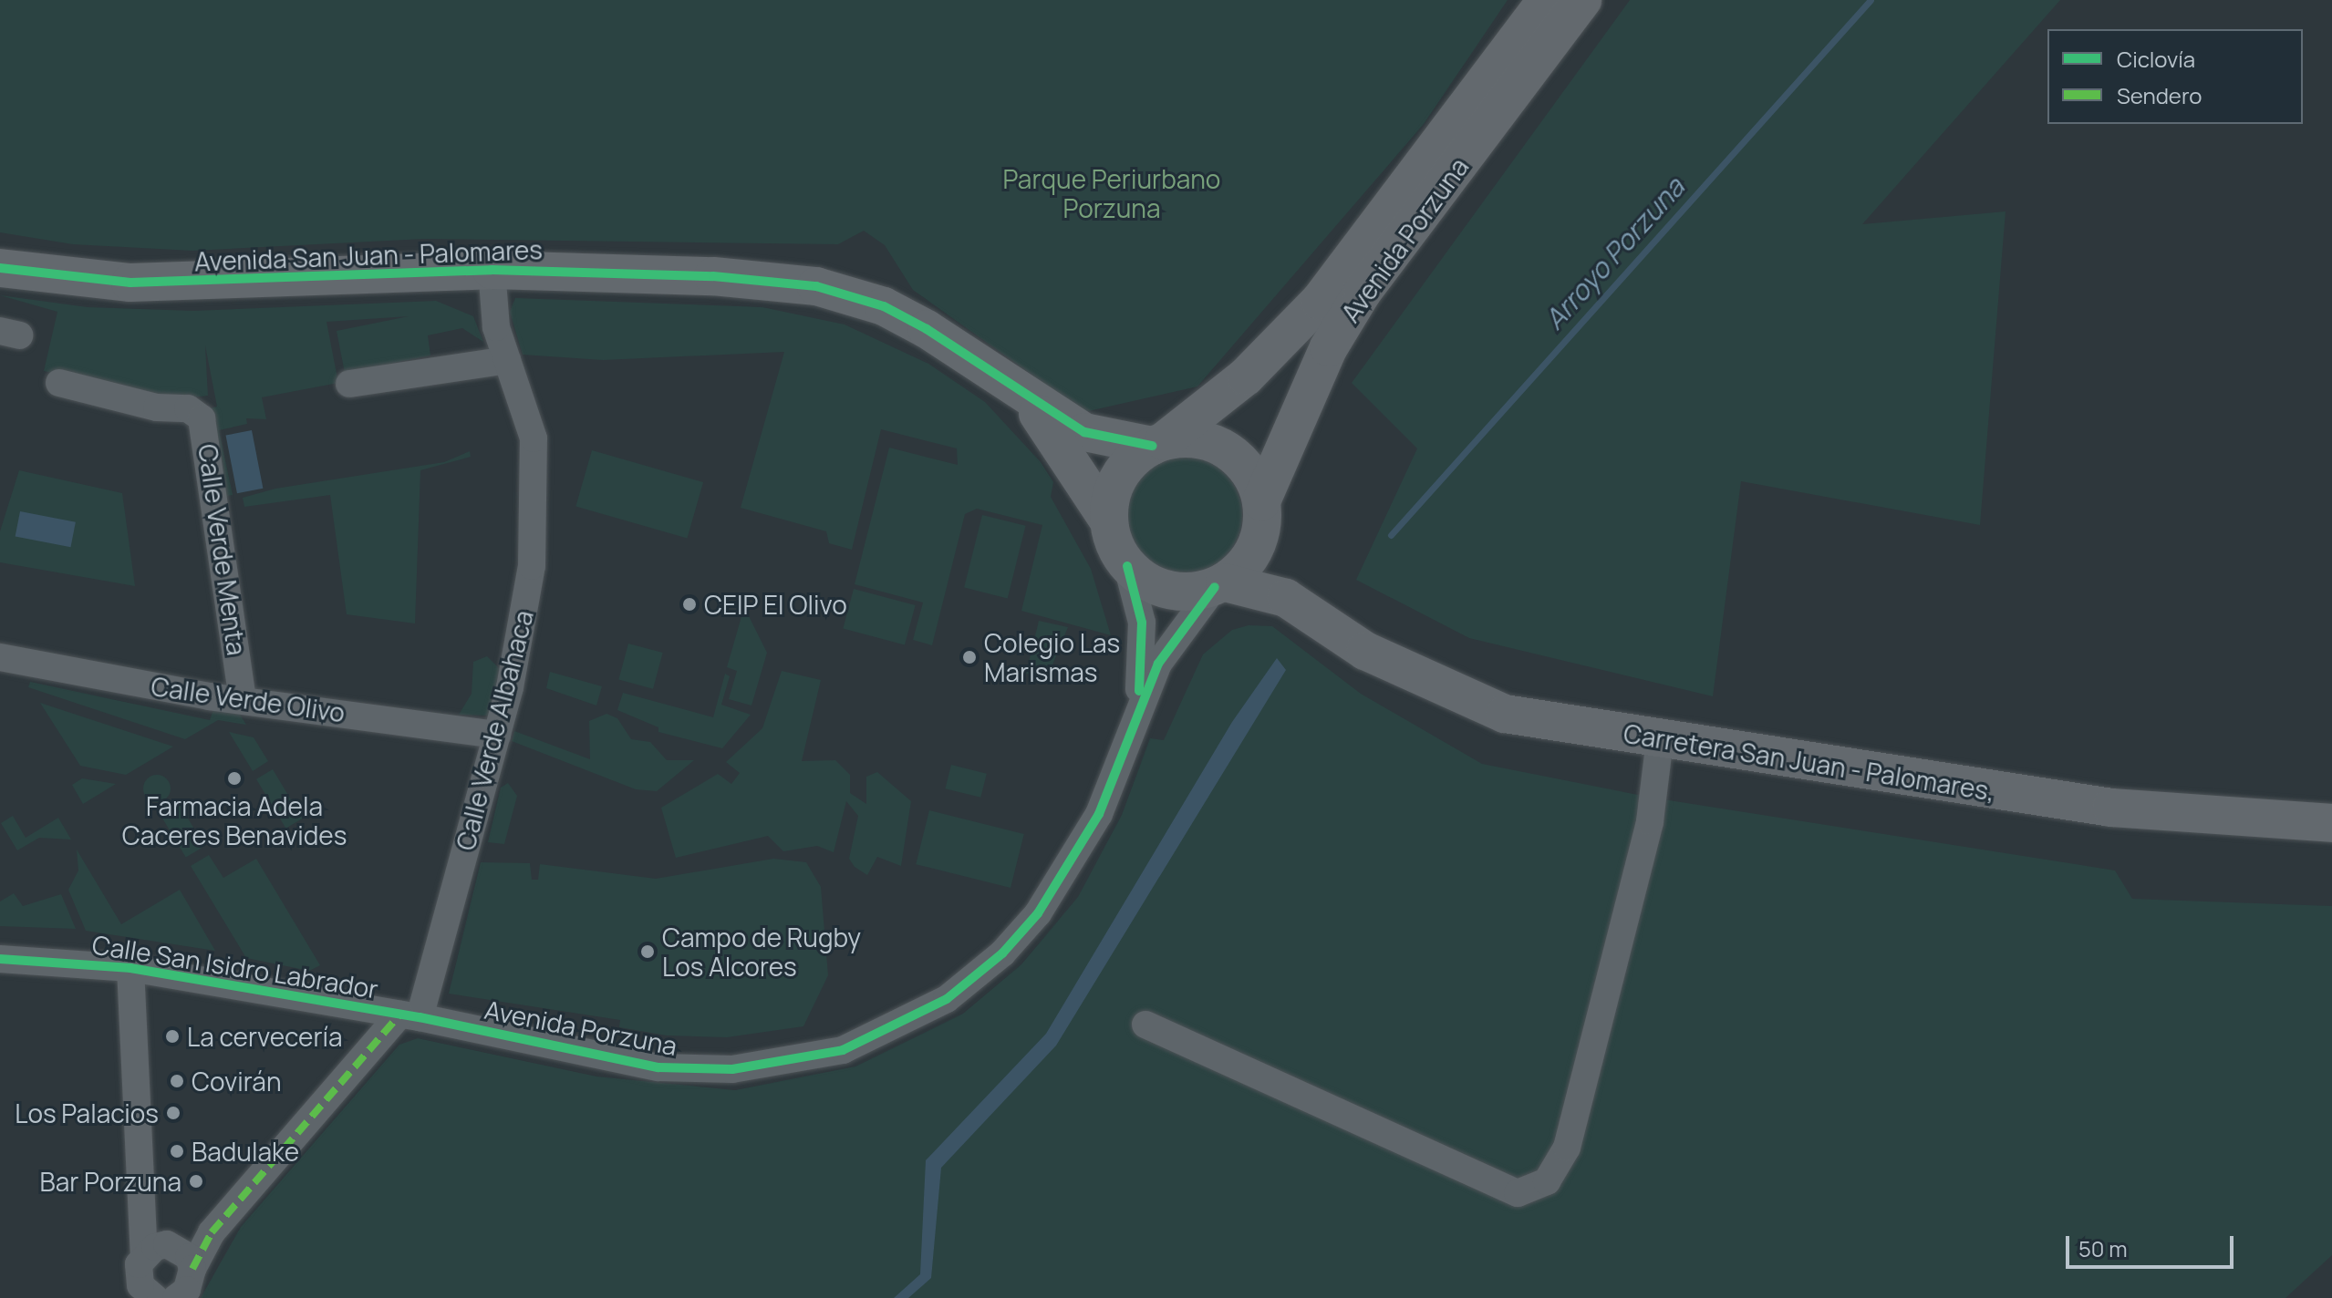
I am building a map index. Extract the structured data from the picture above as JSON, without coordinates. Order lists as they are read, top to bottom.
{
  "streets": {
    "street": [
      "Avenida Porzuna",
      "Avenida San Juan - Palomares",
      "Calle Verde Menta",
      "Calle Verde Olivo",
      "Calle Verde Albahaca",
      "Carretera San Juan - Palomares,",
      "Calle San Isidro Labrador"
    ]
  },
  "crossings": [
    ["Avenida Porzuna", "Calle Verde Albahaca"],
    ["Avenida Porzuna", "Carretera San Juan - Palomares,"],
    ["Avenida Porzuna", "Calle San Isidro Labrador"],
    ["Avenida San Juan - Palomares", "Calle Verde Albahaca"],
    ["Calle Verde Menta", "Calle Verde Olivo"],
    ["Calle Verde Olivo", "Calle Verde Albahaca"],
    ["Calle Verde Albahaca", "Calle San Isidro Labrador"]
  ],
  "water": ["Arroyo Porzuna"],
  "parks": ["Parque Periurbano Porzuna"],
  "places": [
    "CEIP El Olivo",
    "Colegio Las Marismas",
    "Farmacia Adela Caceres Benavides",
    "Campo de Rugby Los Alcores",
    "La cervecería",
    "Covirán",
    "Los Palacios",
    "Badulake",
    "Bar Porzuna"
  ],
  "legend": ["Ciclovía", "Sendero"],
  "scale_bar": "50 m"
}
